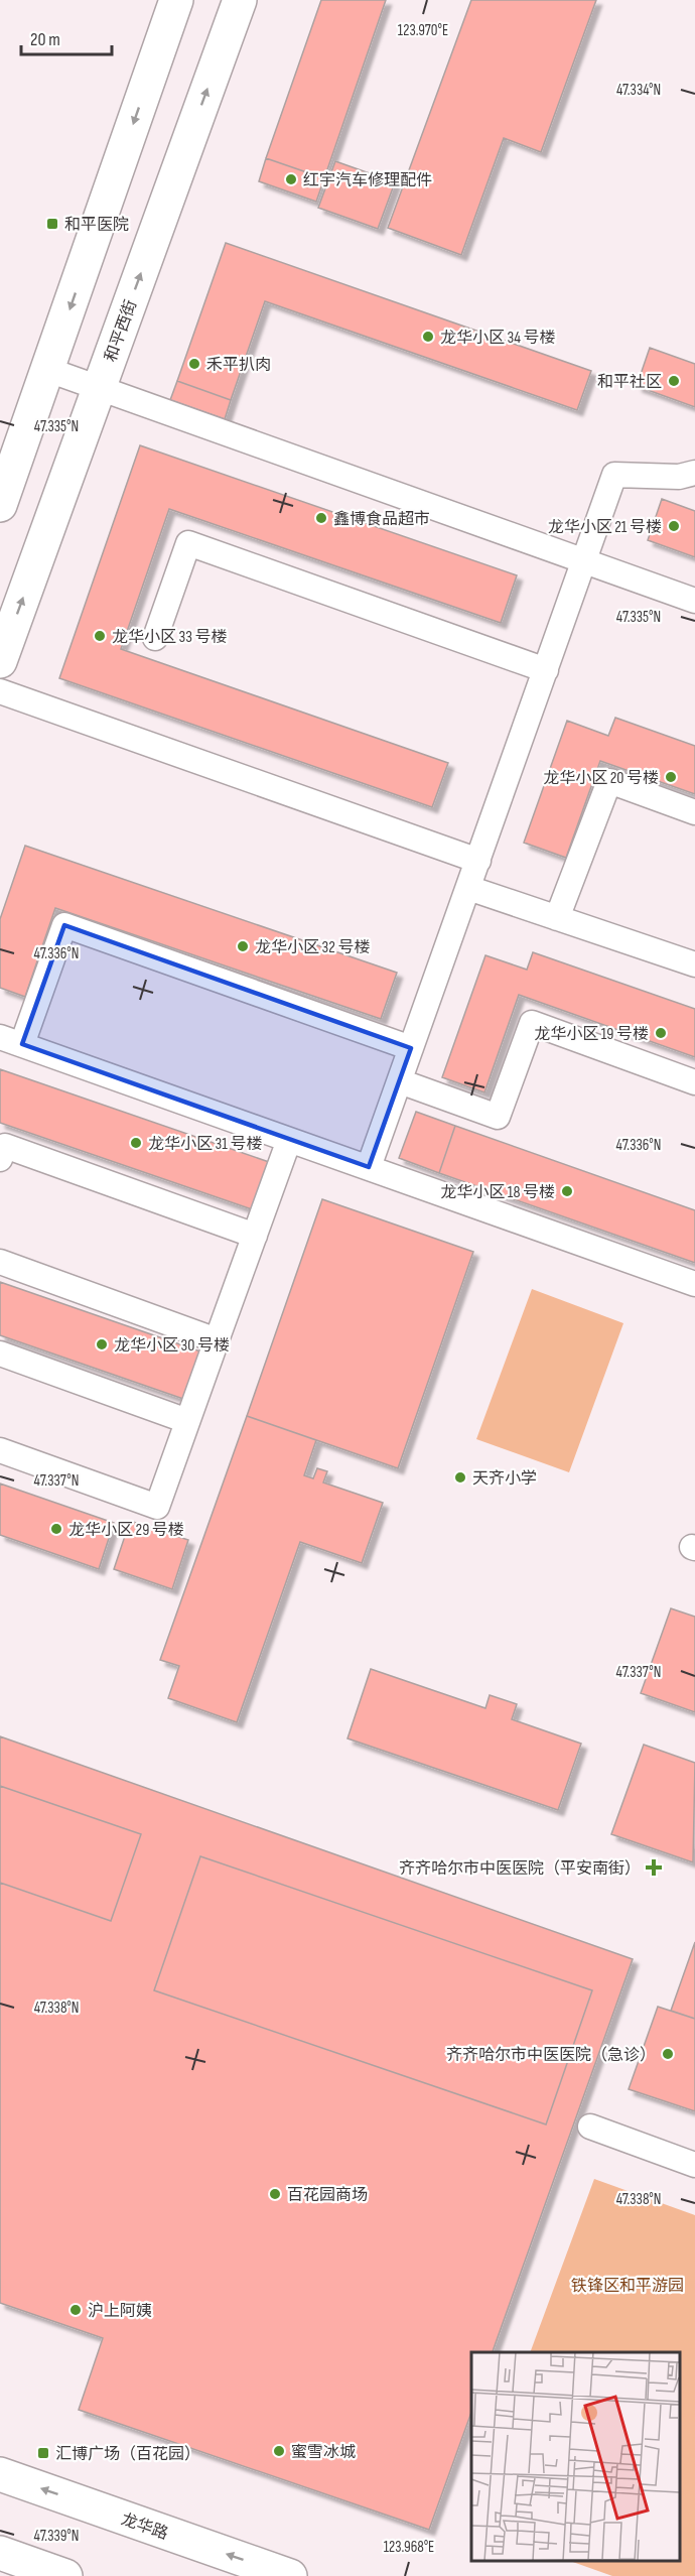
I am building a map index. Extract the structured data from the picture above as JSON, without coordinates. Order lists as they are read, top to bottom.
{
  "streets": {
    "main road": ["和平西街", "龙华路"]
  },
  "one_way": ["龙华路"],
  "parks": ["铁锋区和平游园"],
  "places": {
    "other": [
      "红宇汽车修理配件",
      "龙华小区 34 号楼",
      "禾平扒肉",
      "和平社区",
      "鑫博食品超市",
      "龙华小区 21 号楼",
      "龙华小区 33 号楼",
      "龙华小区 20 号楼",
      "龙华小区 32 号楼",
      "龙华小区 19 号楼",
      "龙华小区 31 号楼",
      "龙华小区 18 号楼",
      "龙华小区 30 号楼",
      "天齐小学",
      "龙华小区 29 号楼",
      "齐齐哈尔市中医医院（急诊）",
      "百花园商场",
      "沪上阿姨",
      "蜜雪冰城"
    ],
    "transit": ["和平医院", "汇博广场（百花园）"],
    "health": ["齐齐哈尔市中医医院（平安南街）"]
  },
  "scale_bar": "20 m",
  "coordinates": [
    "123.970°E",
    "47.334°N",
    "47.335°N",
    "47.336°N",
    "47.337°N",
    "47.338°N",
    "47.339°N",
    "123.968°E"
  ]
}
